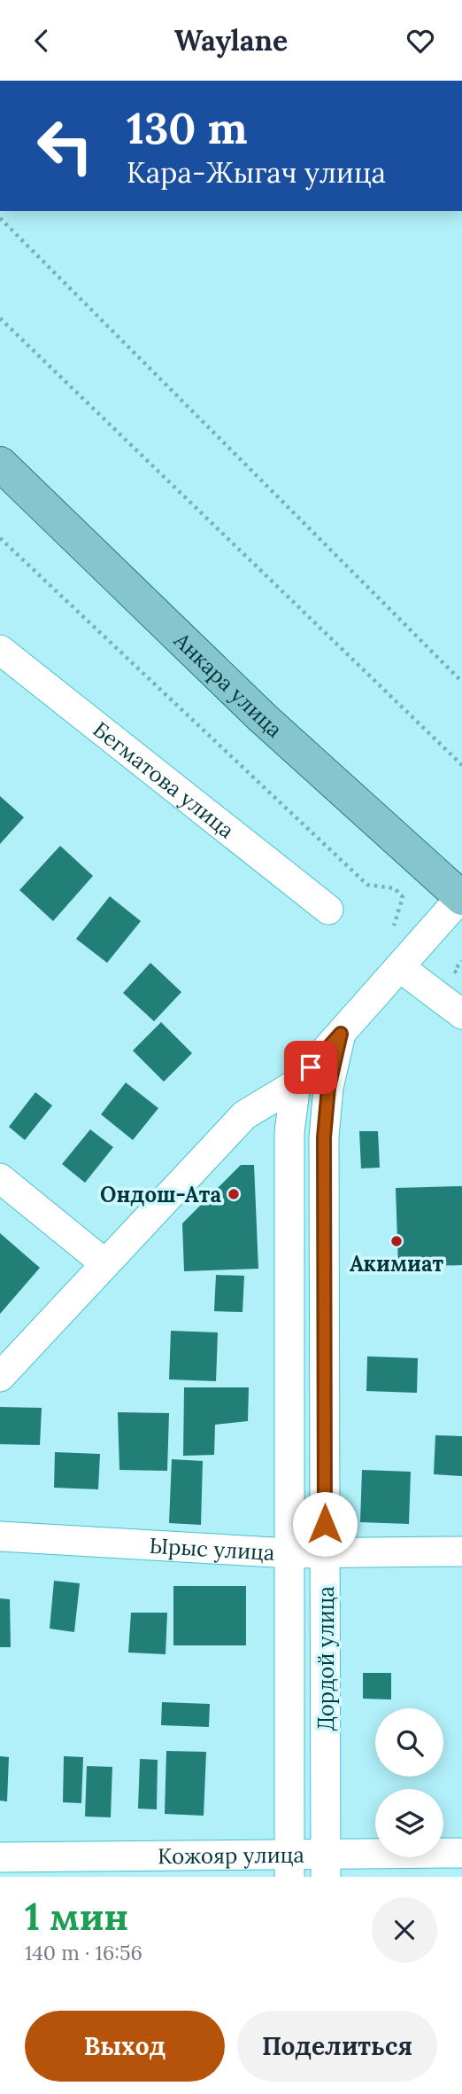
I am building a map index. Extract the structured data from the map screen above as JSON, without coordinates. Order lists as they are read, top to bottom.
{
  "streets": {
    "main road": ["Анкара улица"],
    "street": [
      "Бегматова улица",
      "Ырыс улица",
      "Дордой улица",
      "Кожояр улица"
    ]
  },
  "crossings": [
    ["Ырыс улица", "Дордой улица"],
    ["Дордой улица", "Кожояр улица"]
  ],
  "places": ["Ондош-Ата", "Акимиат"],
  "page": {
    "header": "Waylane",
    "turn": ["130 m", "Кара-Жыгач улица"],
    "heading": ["1 мин", "140 m · 16:56"],
    "buttons": ["Выход", "Поделиться"]
  }
}
